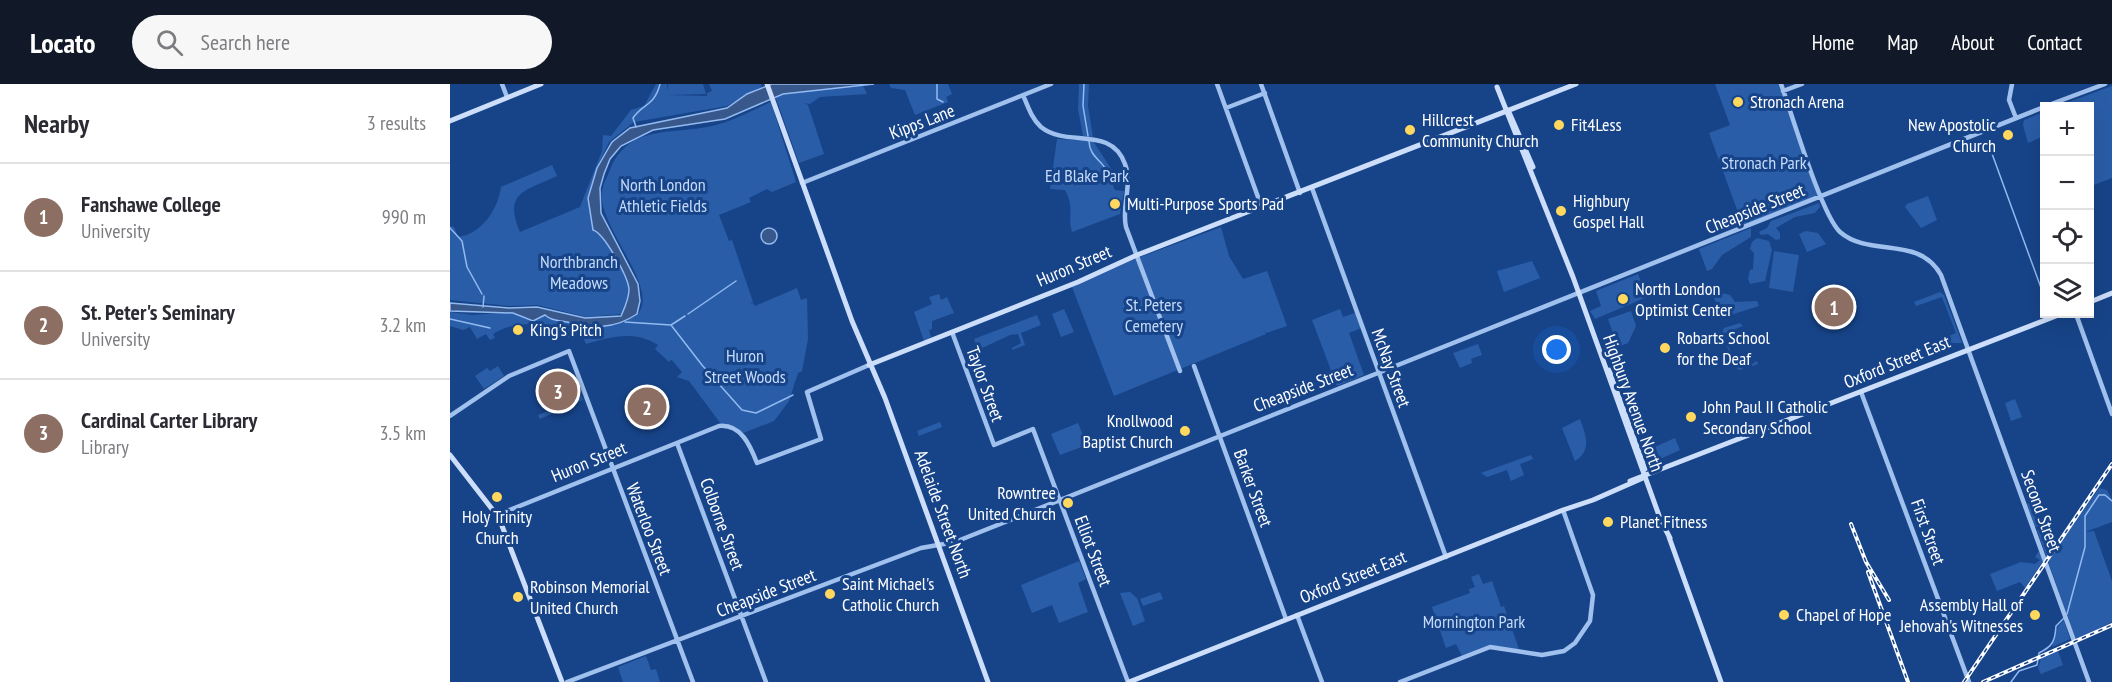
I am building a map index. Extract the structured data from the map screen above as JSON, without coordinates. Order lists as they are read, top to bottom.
{
  "streets": {
    "main road": [
      "Huron Street",
      "Oxford Street East",
      "Highbury Avenue North",
      "Adelaide Street North"
    ],
    "street": [
      "Kipps Lane",
      "Cheapside Street",
      "McNay Street",
      "Taylor Street",
      "Barker Street",
      "Second Street",
      "Colborne Street",
      "Waterloo Street",
      "First Street",
      "Elliot Street"
    ]
  },
  "crossings": [
    ["Kipps Lane", "Adelaide Street North"],
    ["Cheapside Street", "McNay Street"],
    ["Cheapside Street", "Highbury Avenue North"],
    ["Cheapside Street", "Barker Street"],
    ["Cheapside Street", "Second Street"],
    ["Cheapside Street", "Adelaide Street North"],
    ["Cheapside Street", "Colborne Street"],
    ["Cheapside Street", "Waterloo Street"],
    ["Cheapside Street", "Elliot Street"],
    ["Huron Street", "McNay Street"],
    ["Huron Street", "Taylor Street"],
    ["Huron Street", "Highbury Avenue North"],
    ["Huron Street", "Adelaide Street North"],
    ["Huron Street", "Colborne Street"],
    ["Huron Street", "Waterloo Street"],
    ["Oxford Street East", "McNay Street"],
    ["Oxford Street East", "Highbury Avenue North"],
    ["Oxford Street East", "Barker Street"],
    ["Oxford Street East", "Second Street"],
    ["Oxford Street East", "First Street"],
    ["Oxford Street East", "Elliot Street"],
    ["Taylor Street", "Elliot Street"]
  ],
  "parks": [
    "Stronach Park",
    "Ed Blake Park",
    "North London Athletic Fields",
    "Northbranch Meadows",
    "St. Peters Cemetery",
    "Huron Street Woods",
    "Mornington Park"
  ],
  "places": [
    "Stronach Arena",
    "Fit4Less",
    "Hillcrest Community Church",
    "New Apostolic Church",
    "Multi-Purpose Sports Pad",
    "Highbury Gospel Hall",
    "North London Optimist Center",
    "King's Pitch",
    "Robarts School for the Deaf",
    "John Paul II Catholic Secondary School",
    "Knollwood Baptist Church",
    "Holy Trinity Church",
    "Rowntree United Church",
    "Planet Fitness",
    "Saint Michael's Catholic Church",
    "Robinson Memorial United Church",
    "Chapel of Hope",
    "Assembly Hall of Jehovah's Witnesses"
  ],
  "page": {
    "header": "Locato",
    "search": "Search here",
    "nav": [
      "Home",
      "Map",
      "About",
      "Contact"
    ],
    "heading": ["Nearby", "3 results"],
    "map_buttons": ["+", "−"],
    "list": [
      {
        "mark": "1",
        "name": "Fanshawe College",
        "note": "University",
        "value": "990 m"
      },
      {
        "mark": "2",
        "name": "St. Peter's Seminary",
        "note": "University",
        "value": "3.2 km"
      },
      {
        "mark": "3",
        "name": "Cardinal Carter Library",
        "note": "Library",
        "value": "3.5 km"
      }
    ],
    "pins": ["1", "3", "2"]
  }
}
